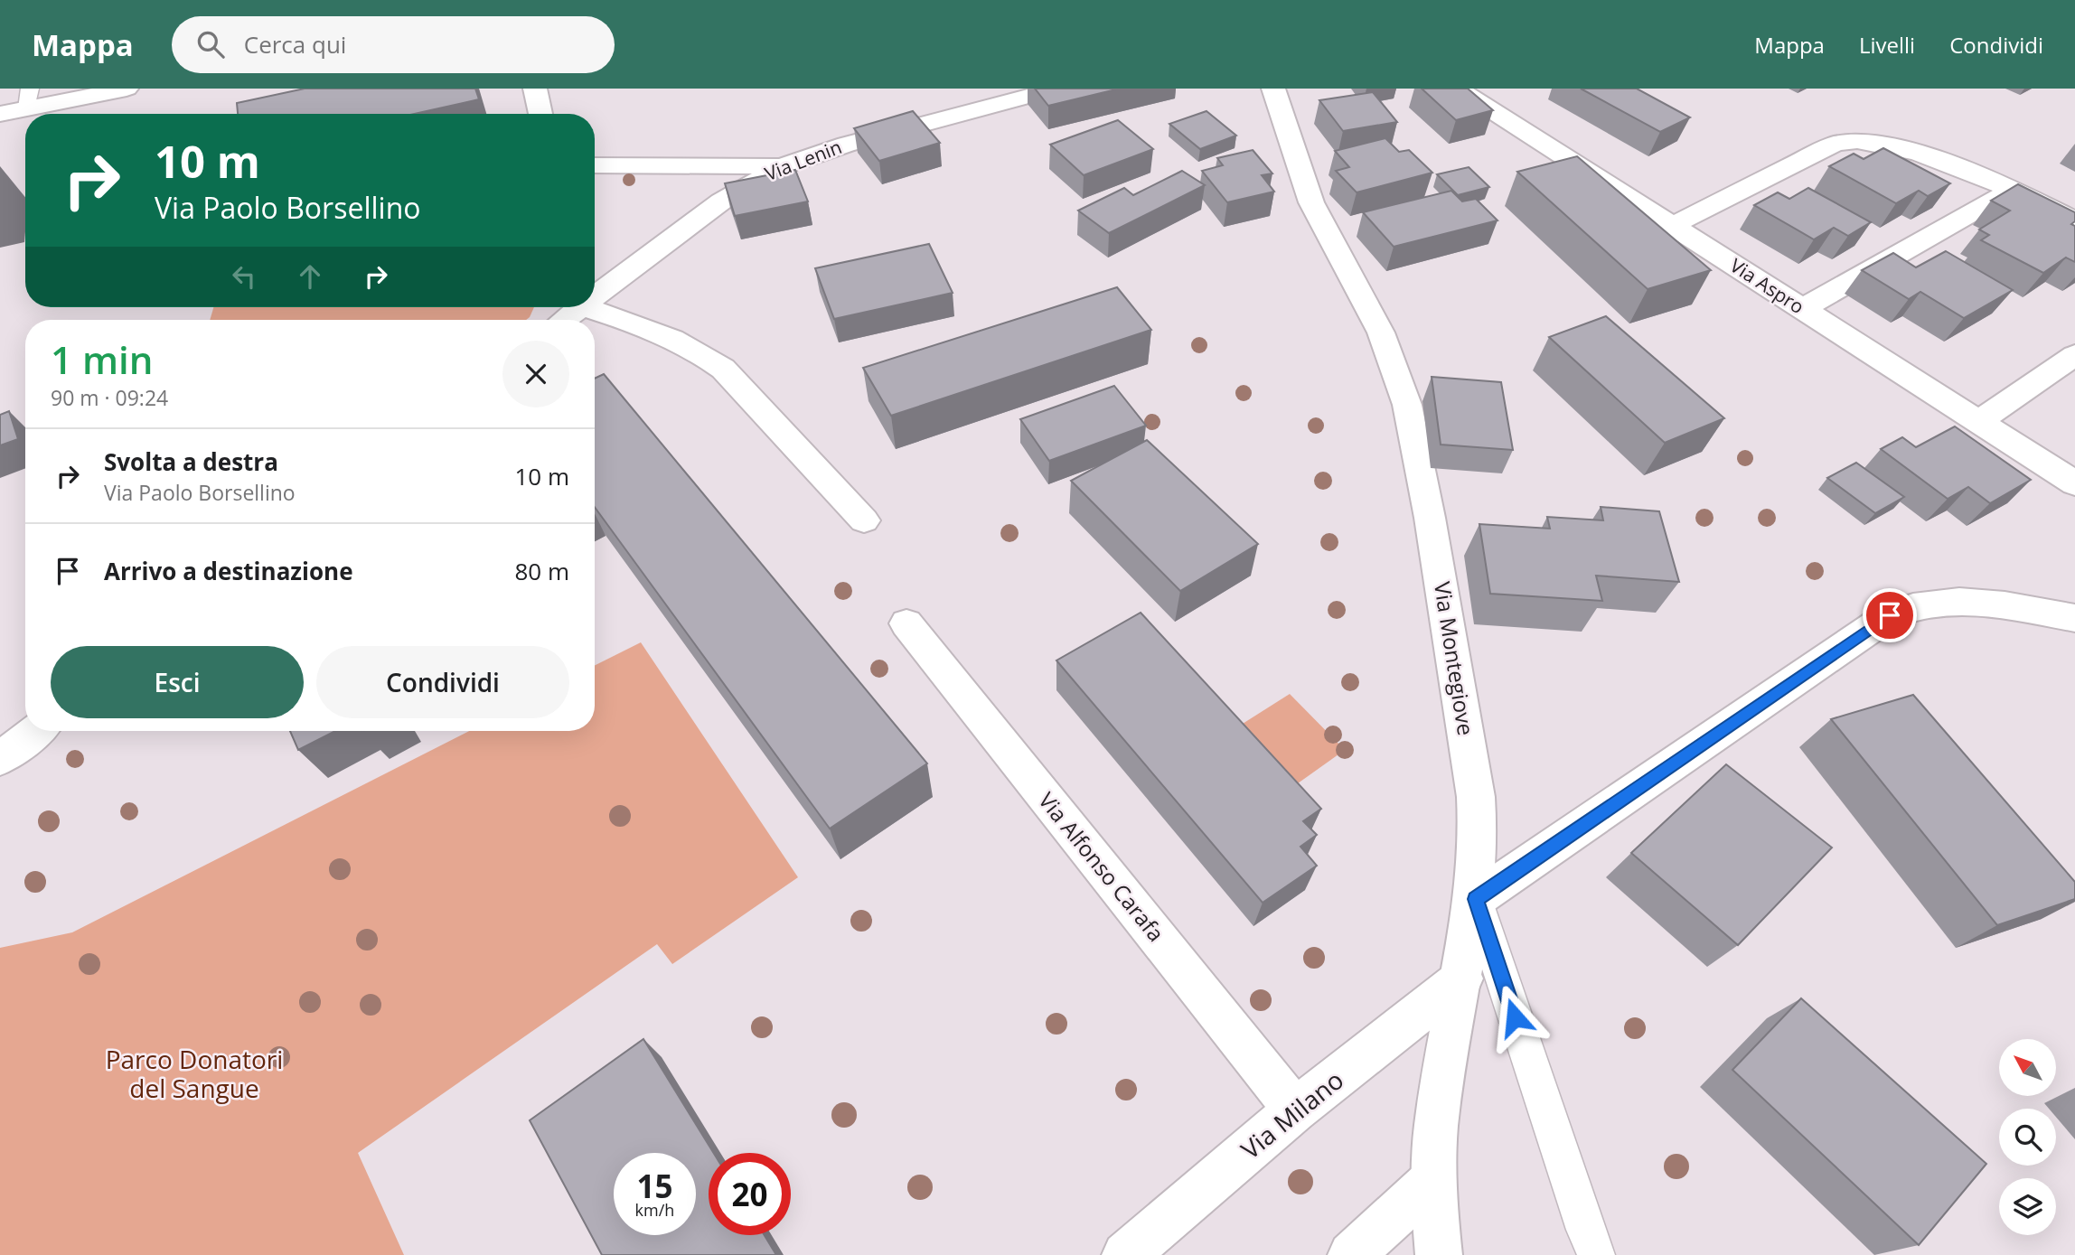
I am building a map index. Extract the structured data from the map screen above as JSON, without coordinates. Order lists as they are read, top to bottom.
{
  "streets": {
    "street": [
      "Via Lenin",
      "Via Aspro",
      "Via Montegiove",
      "Via Alfonso Carafa",
      "Via Milano"
    ]
  },
  "crossings": [
    ["Via Montegiove", "Via Milano"],
    ["Via Alfonso Carafa", "Via Milano"]
  ],
  "parks": ["Parco Donatori del Sangue"],
  "north": "top left",
  "page": {
    "header": "Mappa",
    "search": "Cerca qui",
    "nav": ["Mappa", "Livelli", "Condividi"],
    "turn": ["10 m", "Via Paolo Borsellino"],
    "heading": ["1 min", "90 m · 09:24"],
    "list": [
      {
        "name": "Svolta a destra",
        "note": "Via Paolo Borsellino",
        "value": "10 m"
      },
      {
        "name": "Arrivo a destinazione",
        "value": "80 m"
      }
    ],
    "buttons": ["Esci", "Condividi"],
    "speed": "15 km/h",
    "limit": "20"
  }
}
